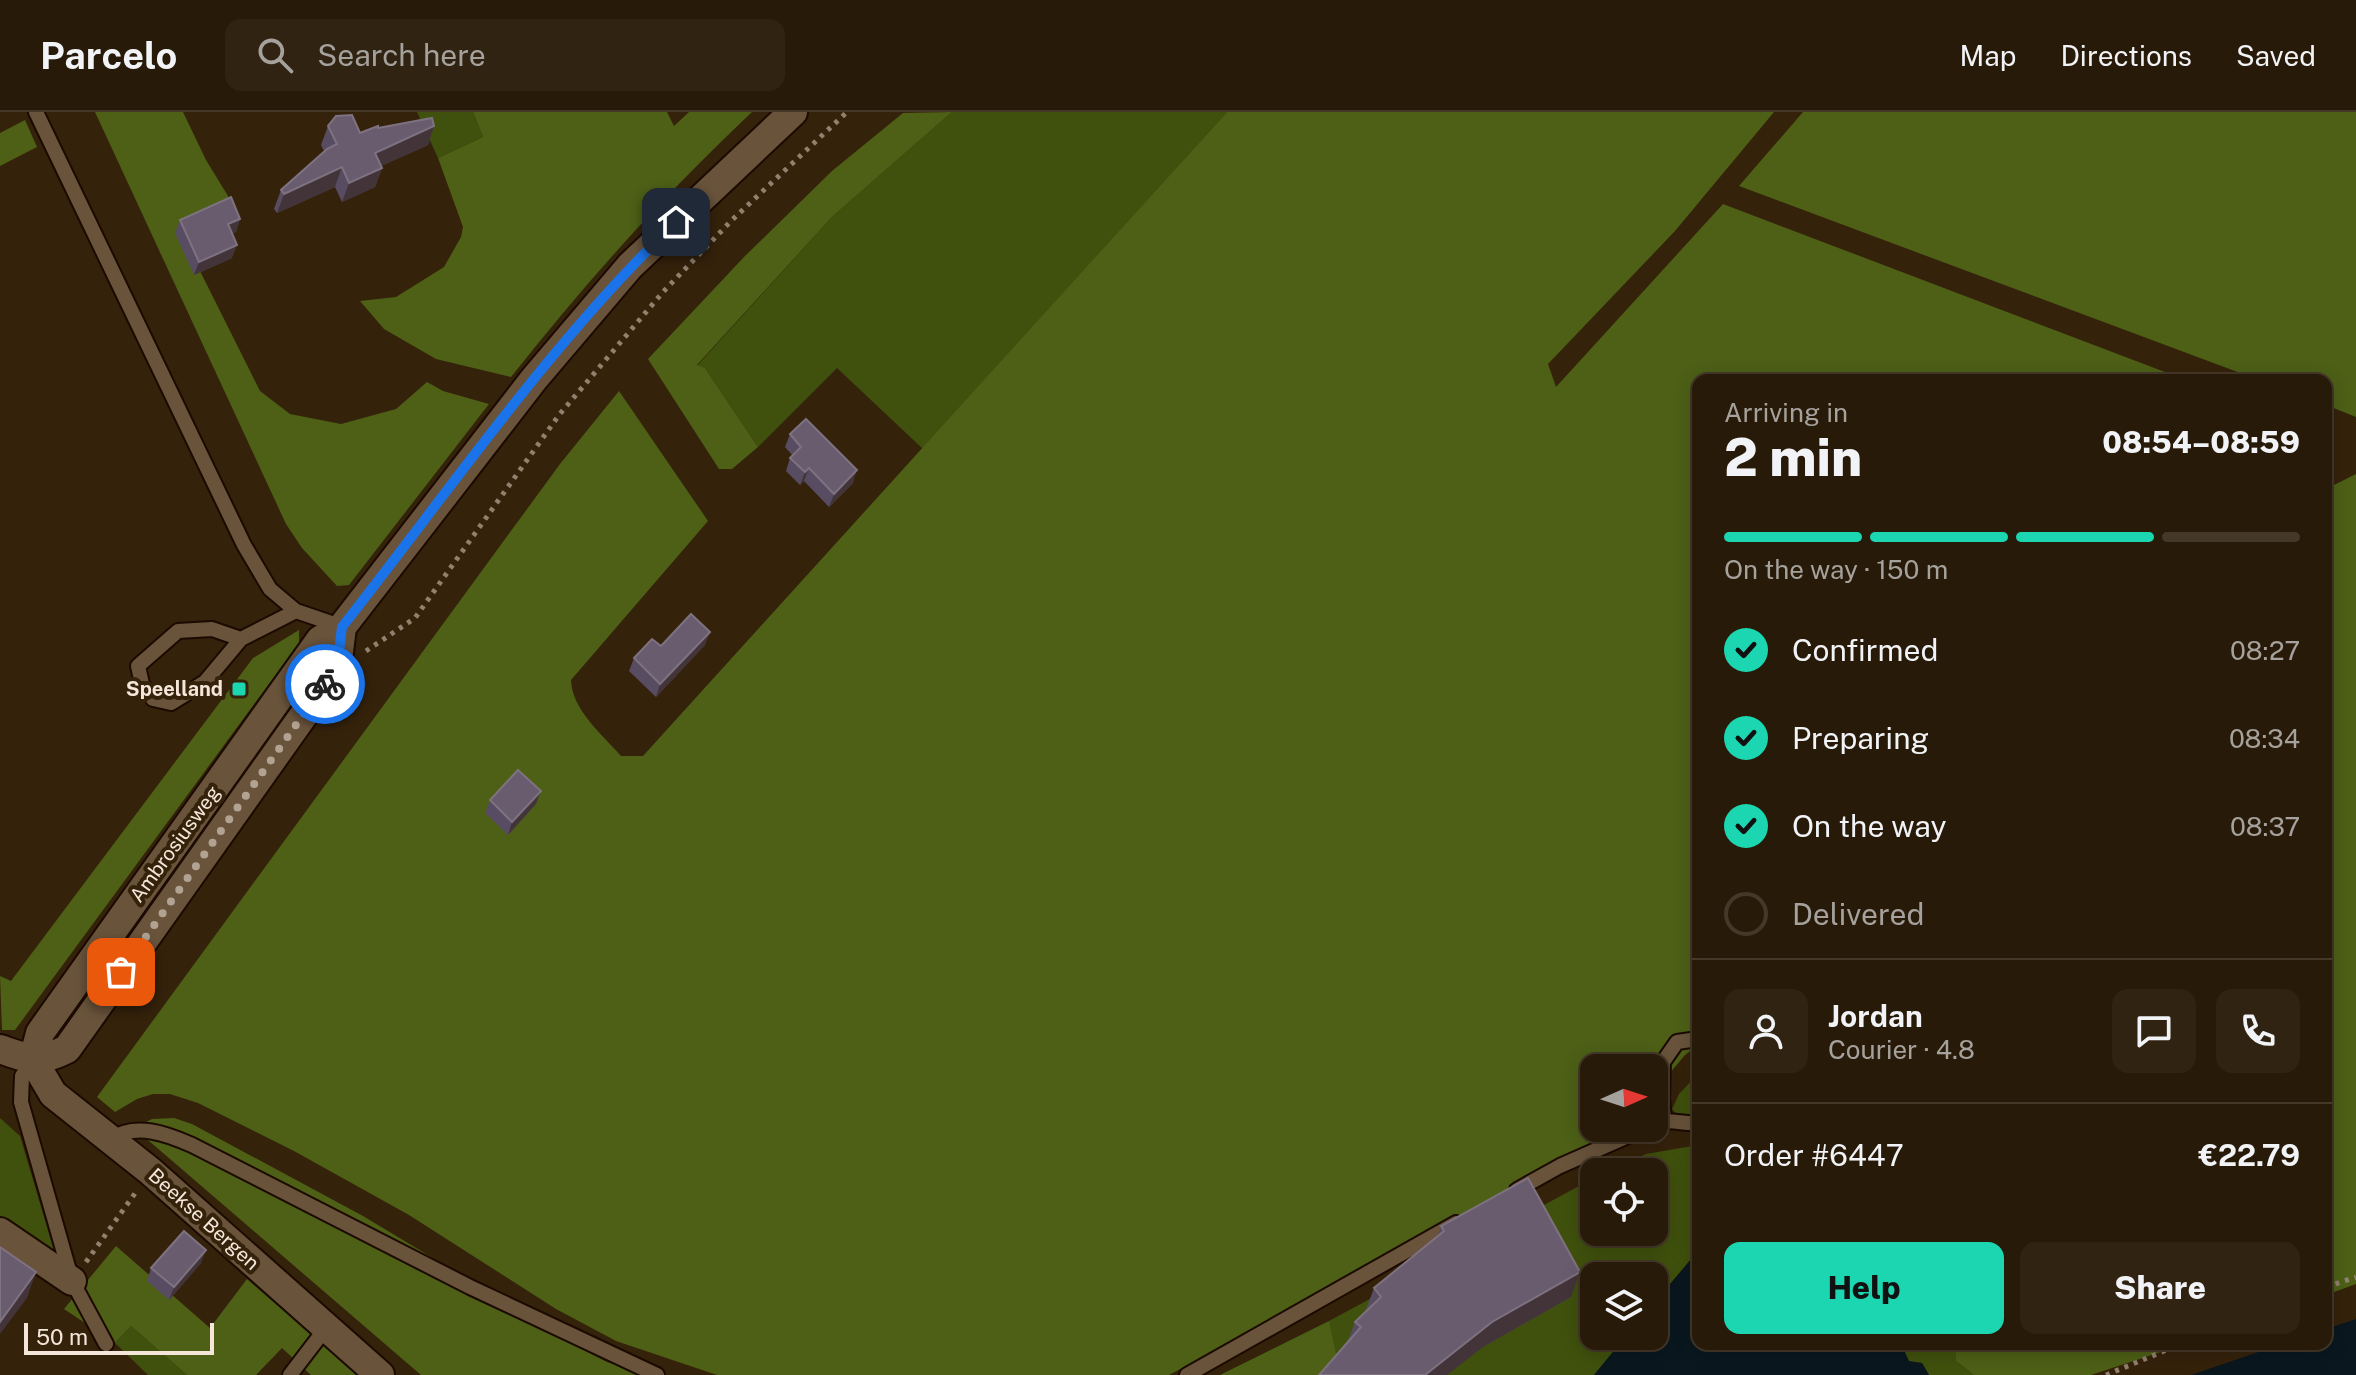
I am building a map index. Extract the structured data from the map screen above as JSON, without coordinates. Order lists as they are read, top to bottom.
{
  "streets": {
    "street": ["Ambrosiusweg", "Beekse Bergen"]
  },
  "crossings": [
    ["Ambrosiusweg", "Beekse Bergen"]
  ],
  "places": {
    "transit": ["Speelland"]
  },
  "scale_bar": "50 m",
  "north": "right",
  "page": {
    "header": "Parcelo",
    "search": "Search here",
    "nav": ["Map", "Directions", "Saved"],
    "heading": ["2 min", "Arriving in", "08:54–08:59"],
    "panel": [
      "Jordan",
      "Courier · 4.8",
      "Order #6447",
      "€22.79"
    ],
    "bar": "On the way · 150 m",
    "list": [
      ["Confirmed", "08:27"],
      ["Preparing", "08:34"],
      ["On the way", "08:37"],
      "Delivered"
    ],
    "buttons": ["Help", "Share"],
    "scale": "50 m"
  }
}
